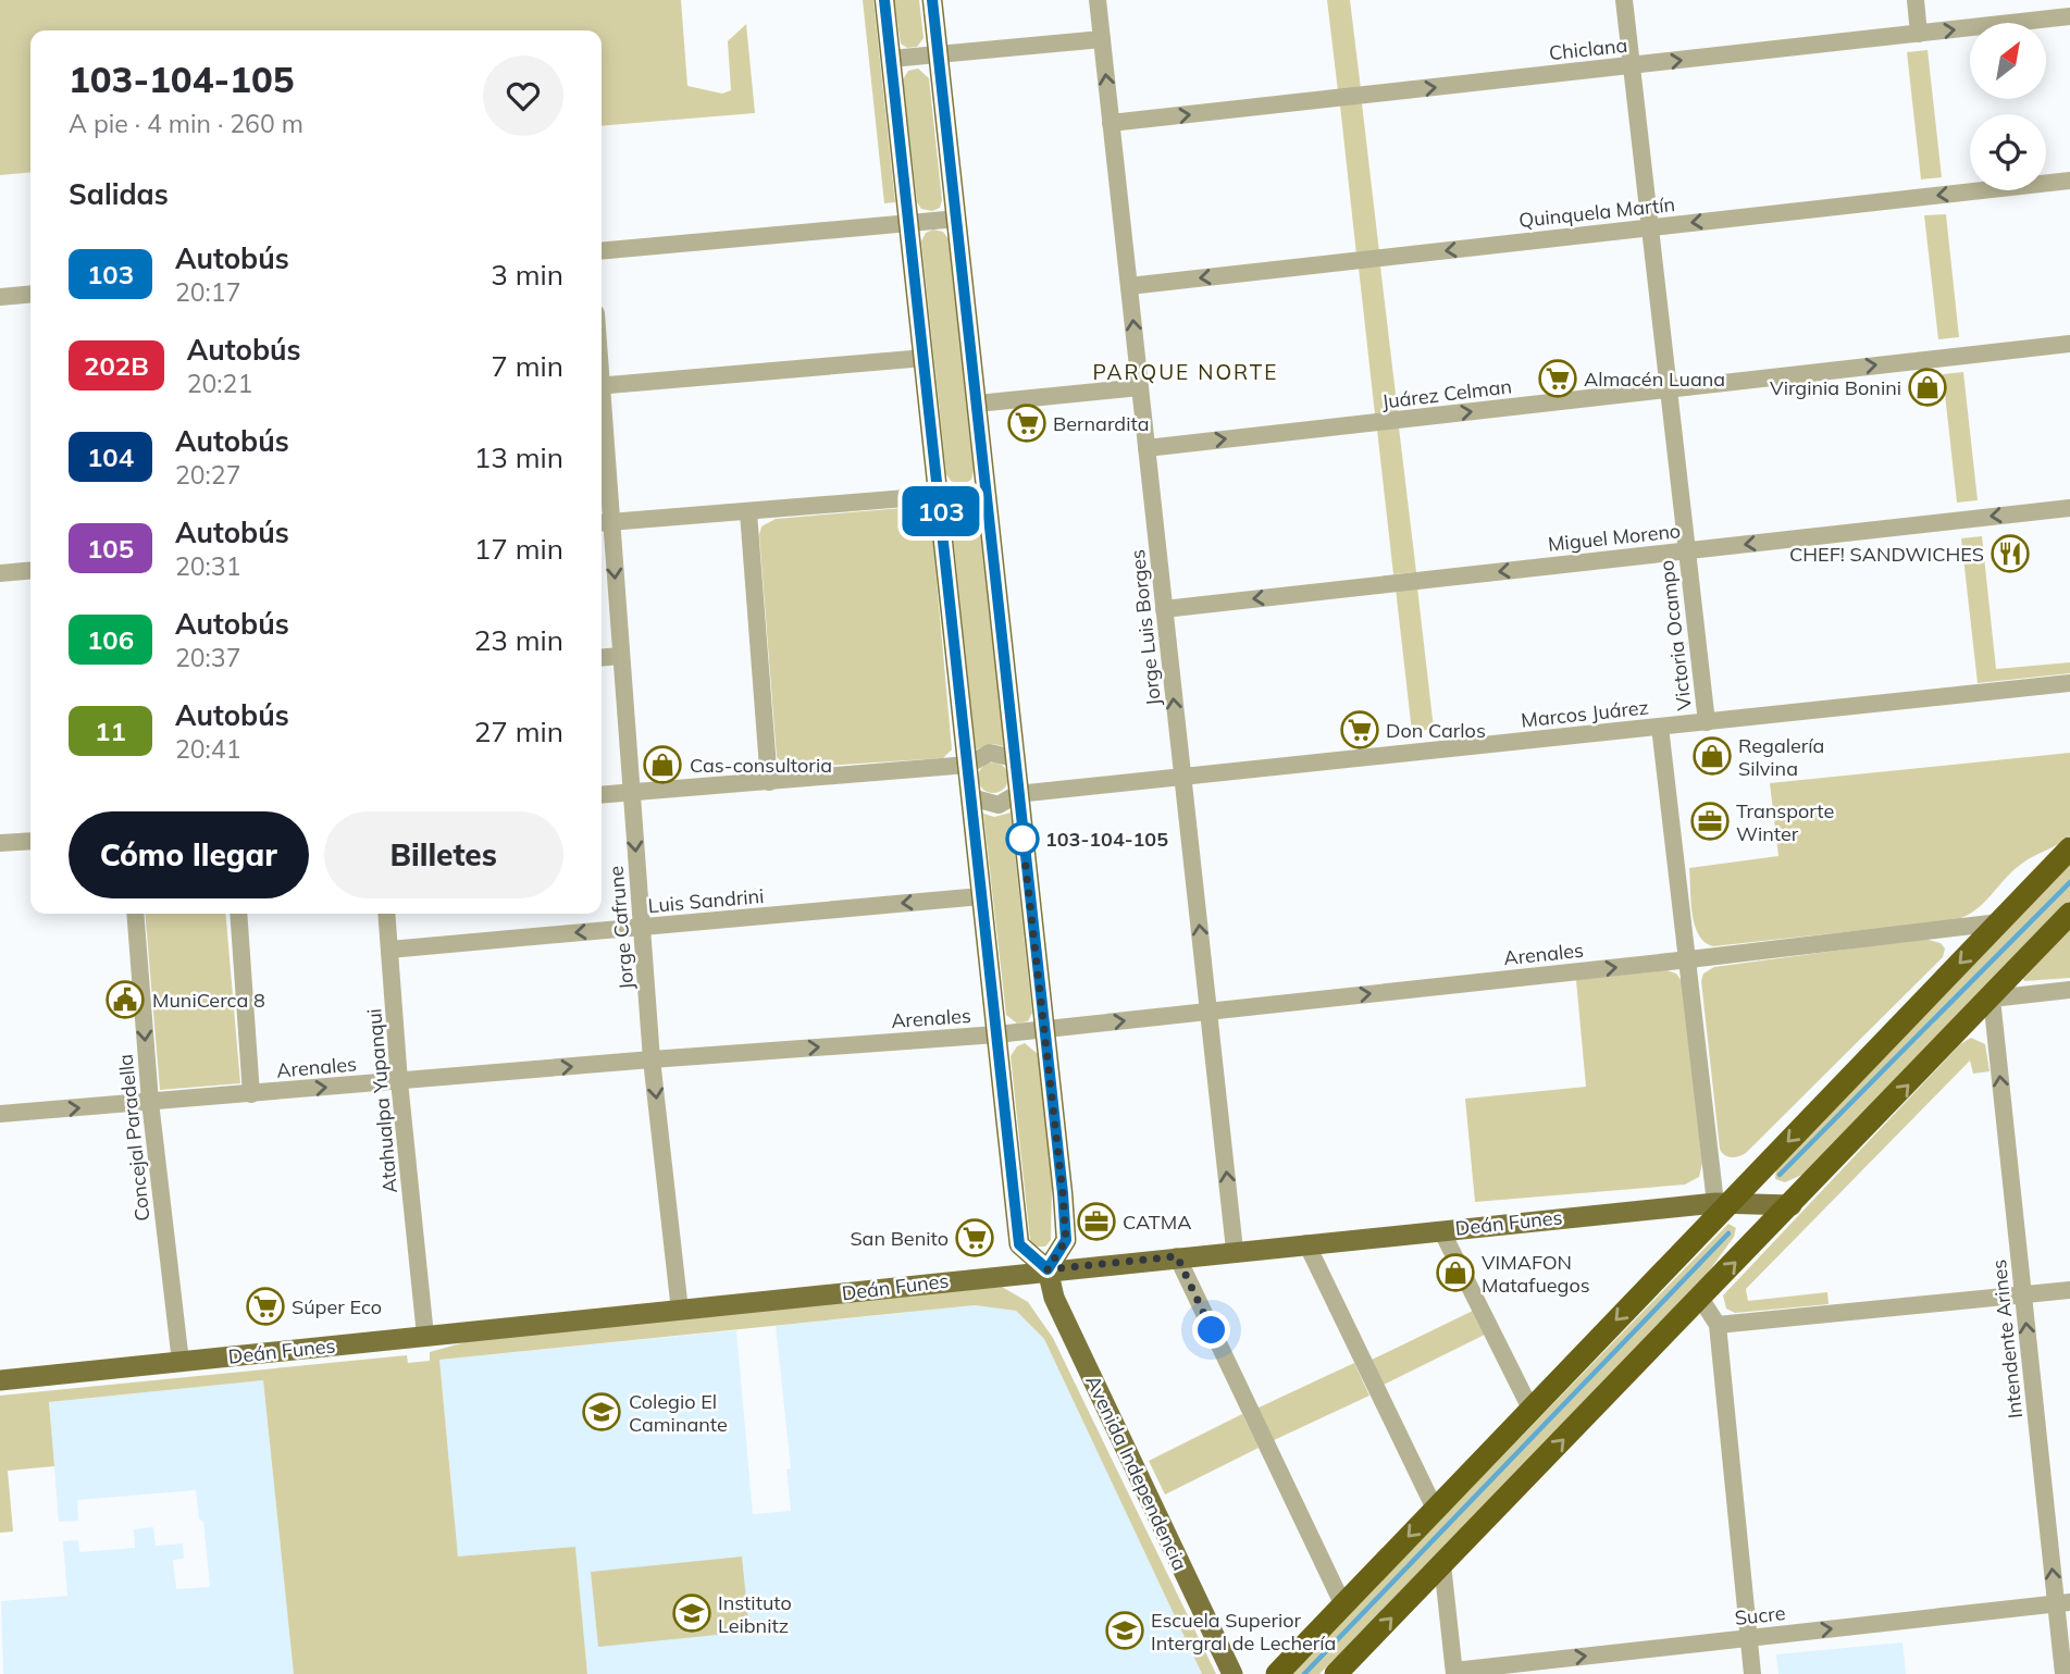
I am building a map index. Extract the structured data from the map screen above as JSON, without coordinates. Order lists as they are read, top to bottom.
{
  "streets": {
    "main road": ["Deán Funes", "Avenida Independencia"],
    "street": [
      "Chiclana",
      "Quinquela Martín",
      "Juárez Celman",
      "Miguel Moreno",
      "Jorge Luis Borges",
      "Victoria Ocampo",
      "Marcos Juárez",
      "Luis Sandrini",
      "Jorge Cafrune",
      "Arenales",
      "Atahualpa Yupanqui",
      "Concejal Paradella",
      "Intendente Arines",
      "Sucre"
    ]
  },
  "crossings": [
    ["Chiclana", "Jorge Luis Borges"],
    ["Chiclana", "Victoria Ocampo"],
    ["Quinquela Martín", "Jorge Luis Borges"],
    ["Quinquela Martín", "Victoria Ocampo"],
    ["Juárez Celman", "Jorge Luis Borges"],
    ["Juárez Celman", "Victoria Ocampo"],
    ["Miguel Moreno", "Jorge Luis Borges"],
    ["Miguel Moreno", "Victoria Ocampo"],
    ["Jorge Luis Borges", "Marcos Juárez"],
    ["Jorge Luis Borges", "Arenales"],
    ["Jorge Luis Borges", "Deán Funes"],
    ["Victoria Ocampo", "Marcos Juárez"],
    ["Luis Sandrini", "Jorge Cafrune"],
    ["Luis Sandrini", "Atahualpa Yupanqui"],
    ["Jorge Cafrune", "Arenales"],
    ["Jorge Cafrune", "Deán Funes"],
    ["Arenales", "Atahualpa Yupanqui"],
    ["Arenales", "Concejal Paradella"],
    ["Atahualpa Yupanqui", "Deán Funes"],
    ["Concejal Paradella", "Deán Funes"],
    ["Deán Funes", "Avenida Independencia"],
    ["Intendente Arines", "Sucre"]
  ],
  "one_way": [
    "Chiclana",
    "Quinquela Martín",
    "Juárez Celman",
    "Miguel Moreno",
    "Jorge Luis Borges",
    "Jorge Cafrune",
    "Arenales",
    "Intendente Arines",
    "Sucre"
  ],
  "districts": ["PARQUE NORTE"],
  "places": {
    "supermarket": [
      "Almacén Luana",
      "Bernardita",
      "Don Carlos",
      "San Benito",
      "Súper Eco"
    ],
    "shop": [
      "Virginia Bonini",
      "Regalería Silvina",
      "Cas-consultoria",
      "VIMAFON Matafuegos"
    ],
    "restaurant": ["CHEF! SANDWICHES"],
    "office": ["Transporte Winter", "CATMA"],
    "other": ["103-104-105"],
    "public building": ["MuniCerca 8"],
    "school or university": ["Colegio El Caminante", "Instituto Leibnitz", "Escuela Superior Intergral de Lechería"]
  },
  "lines": ["bus line 103"],
  "north": "top right",
  "page": {
    "on_map": "103",
    "heading": [
      ["103-104-105", "A pie · 4 min · 260 m"],
      "Salidas"
    ],
    "list": [
      {
        "mark": "103",
        "name": "Autobús",
        "note": "20:17",
        "value": "3 min"
      },
      {
        "mark": "202B",
        "name": "Autobús",
        "note": "20:21",
        "value": "7 min"
      },
      {
        "mark": "104",
        "name": "Autobús",
        "note": "20:27",
        "value": "13 min"
      },
      {
        "mark": "105",
        "name": "Autobús",
        "note": "20:31",
        "value": "17 min"
      },
      {
        "mark": "106",
        "name": "Autobús",
        "note": "20:37",
        "value": "23 min"
      },
      {
        "mark": "11",
        "name": "Autobús",
        "note": "20:41",
        "value": "27 min"
      }
    ],
    "buttons": ["Cómo llegar", "Billetes"]
  }
}
